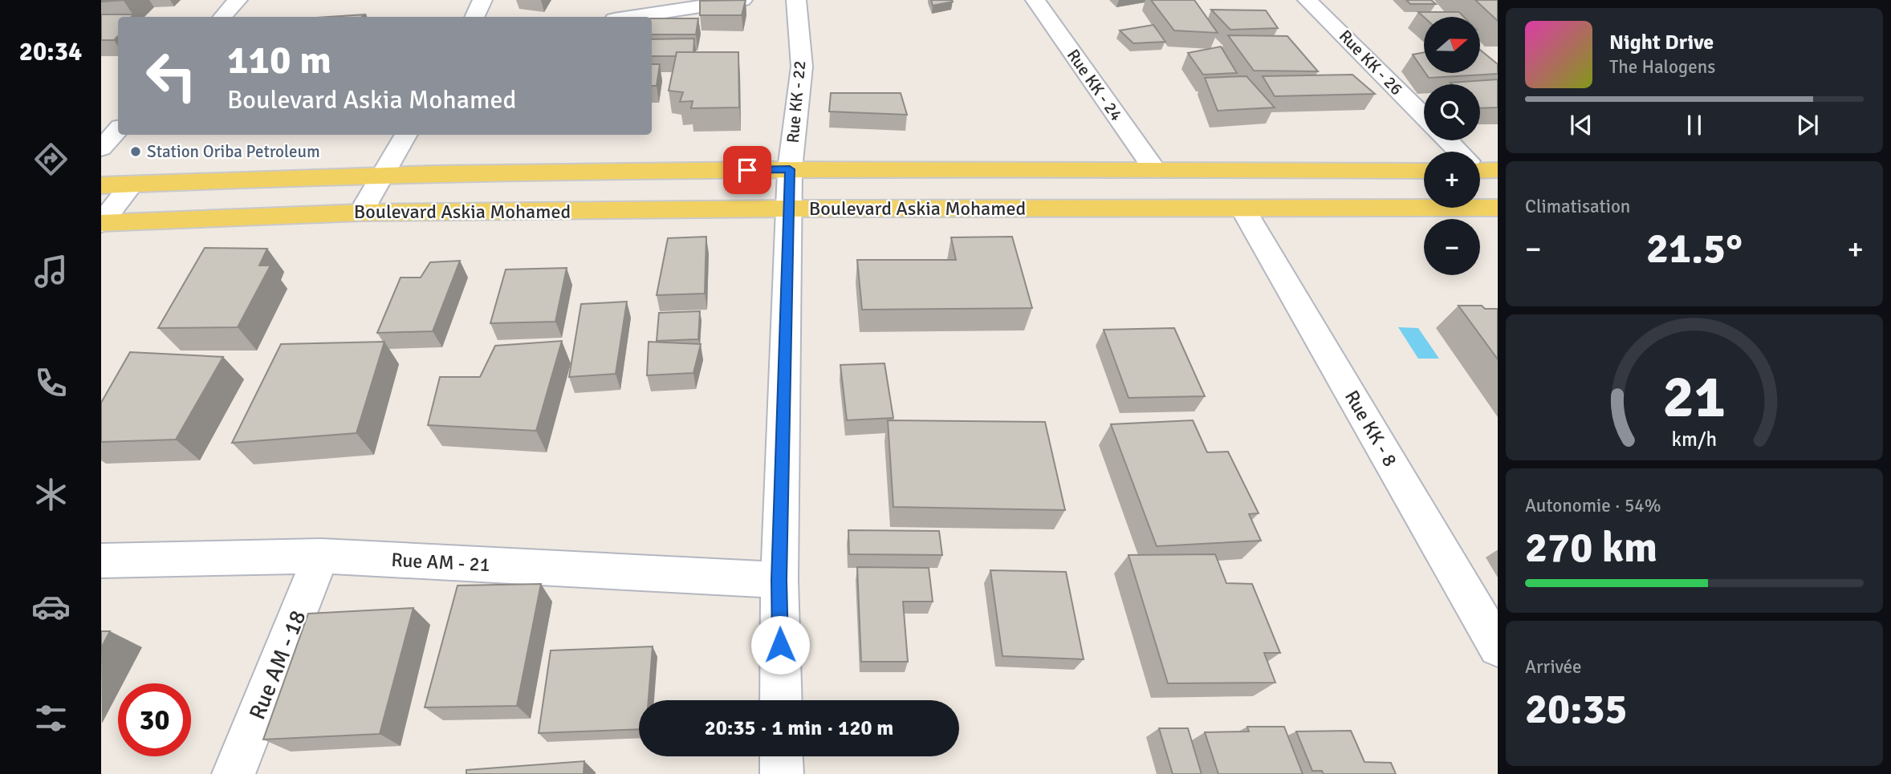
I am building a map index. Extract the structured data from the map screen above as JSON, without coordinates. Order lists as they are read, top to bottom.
{
  "streets": {
    "main road": ["Boulevard Askia Mohamed"],
    "street": [
      "Rue KK - 26",
      "Rue KK - 24",
      "Rue KK - 22",
      "Rue KK - 8",
      "Rue AM - 21",
      "Rue AM - 18"
    ]
  },
  "crossings": [
    ["Rue KK - 24", "Boulevard Askia Mohamed"],
    ["Rue KK - 22", "Boulevard Askia Mohamed"],
    ["Rue KK - 22", "Rue AM - 21"],
    ["Boulevard Askia Mohamed", "Rue KK - 8"],
    ["Rue AM - 21", "Rue AM - 18"]
  ],
  "places": ["Station Oriba Petroleum"],
  "north": "right",
  "page": {
    "tabs": "20:34",
    "map_buttons": ["+", "−"],
    "turn": ["110 m", "Boulevard Askia Mohamed"],
    "song": ["Night Drive", "The Halogens"],
    "tile": [
      "Climatisation",
      ["Autonomie · 54%", "270 km"],
      ["Arrivée", "20:35"]
    ],
    "heat": ["−", "21.5°", "+"],
    "limit": "30",
    "trip": "20:35 · 1 min · 120 m",
    "gauge": ["21", "km/h"]
  }
}
